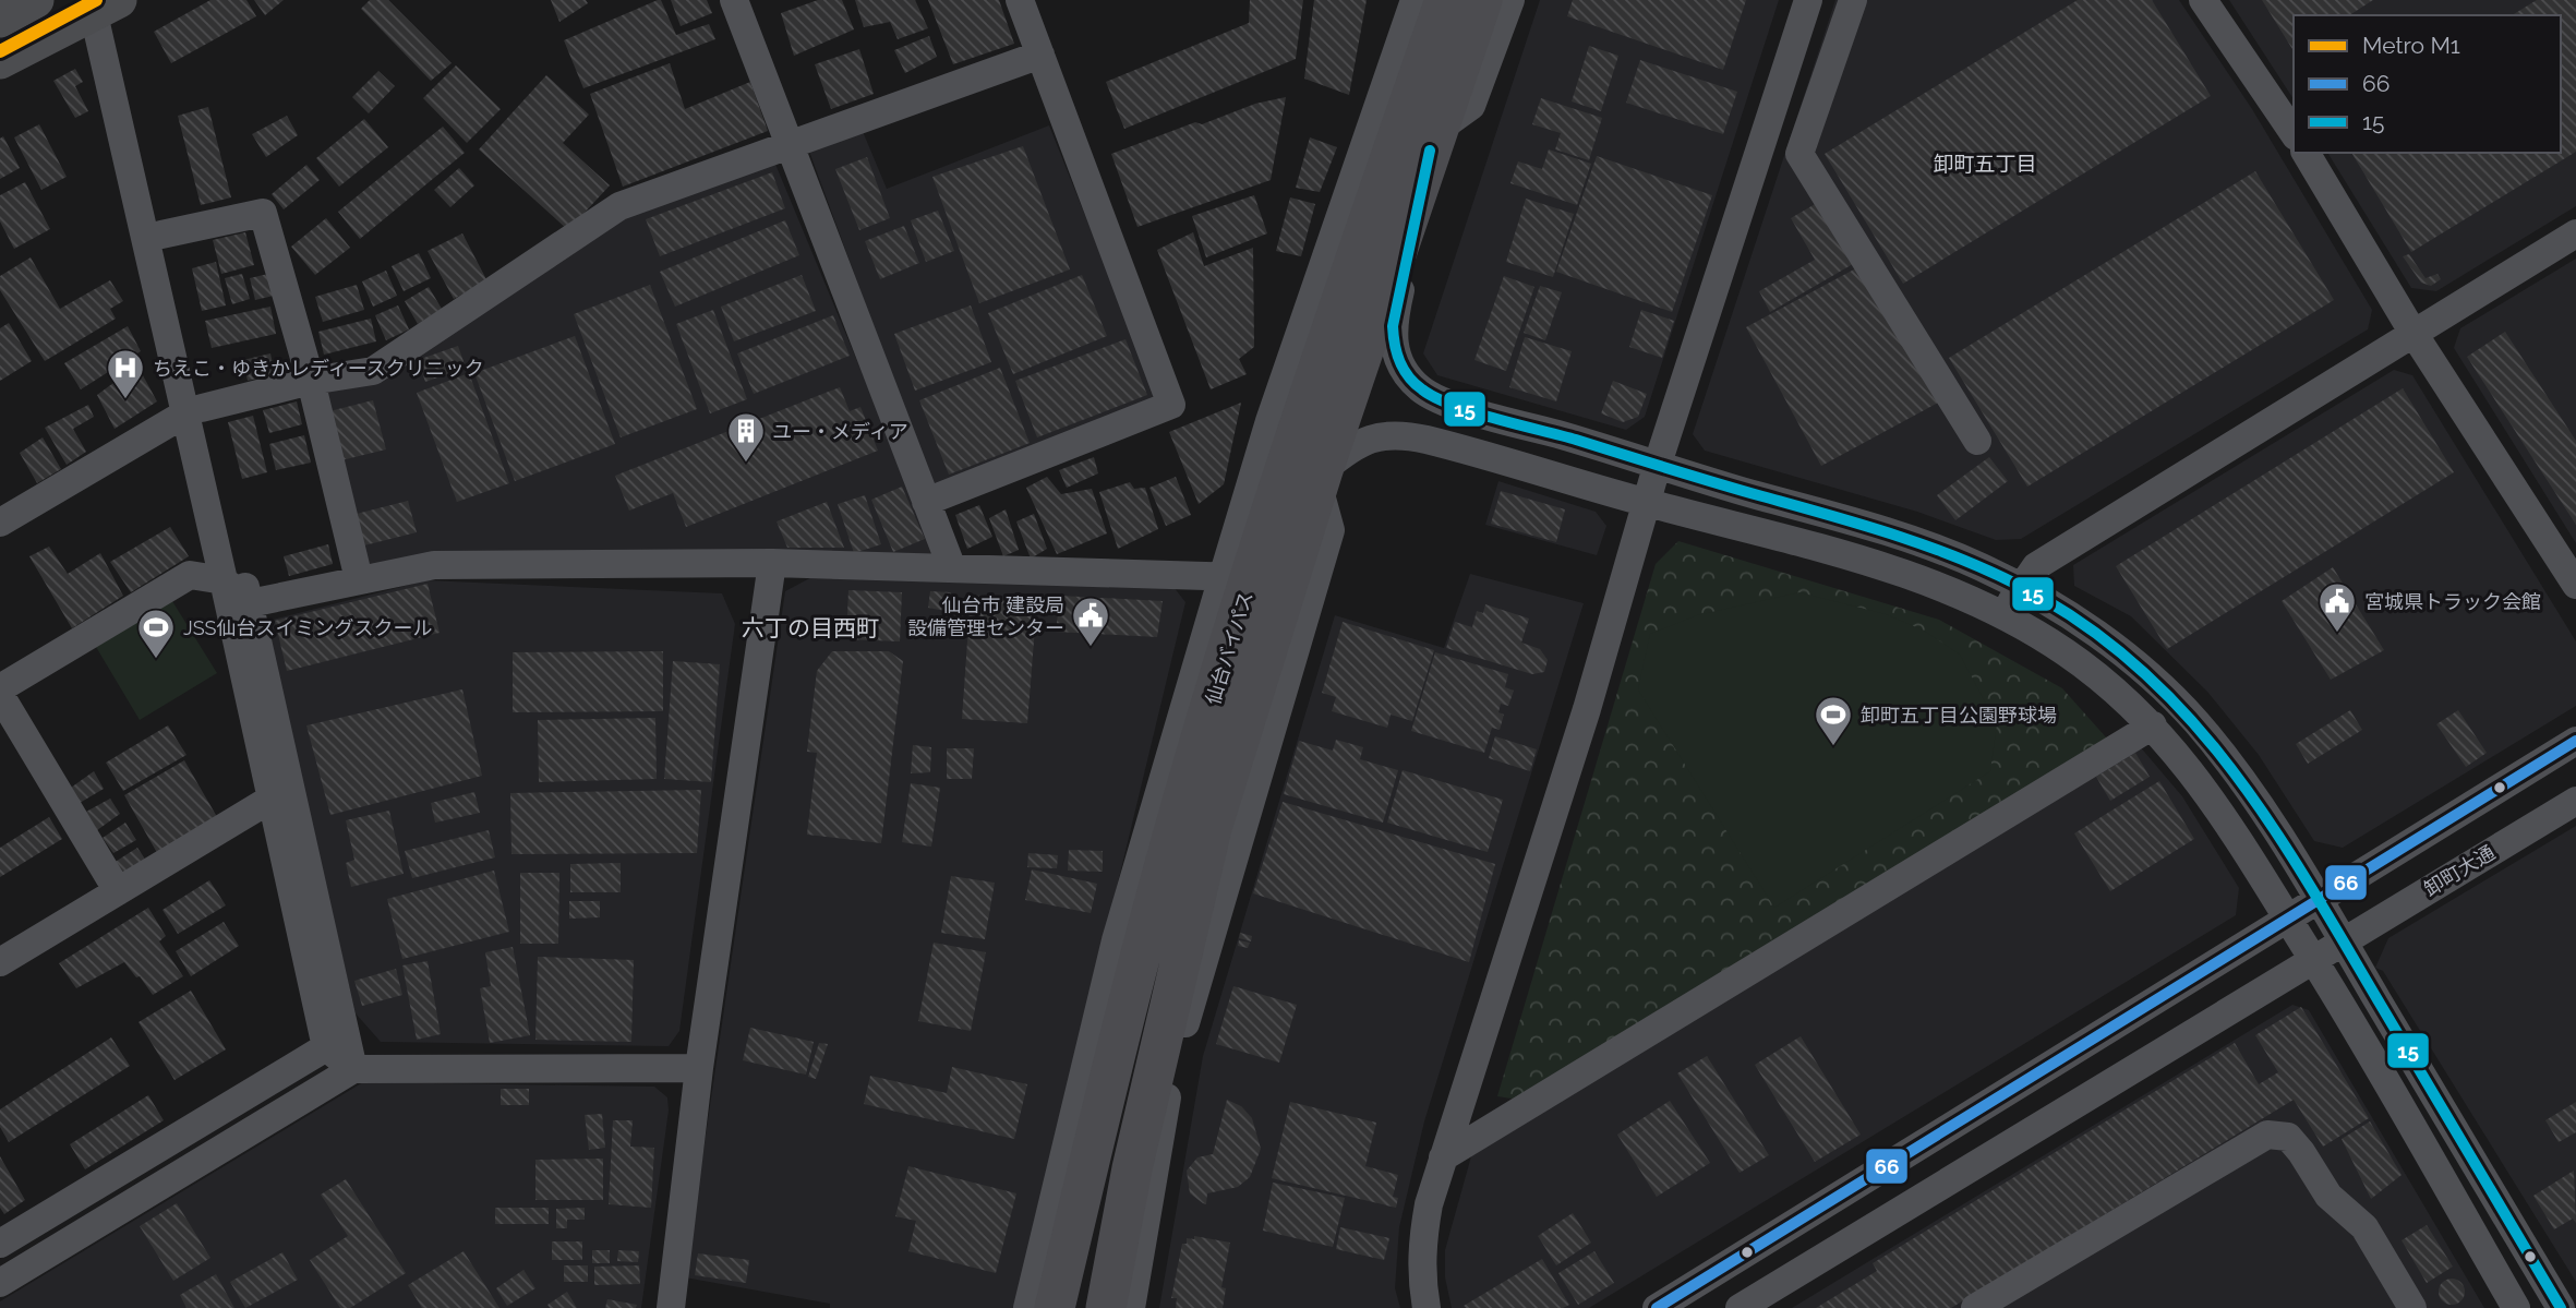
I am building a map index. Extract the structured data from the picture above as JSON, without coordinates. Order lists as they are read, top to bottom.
{
  "streets": {
    "highway": ["仙台バイパス"],
    "street": ["卸町大通"]
  },
  "districts": ["卸町五丁目", "六丁の目西町"],
  "places": {
    "hospital": ["ちえこ・ゆきかレディースクリニック"],
    "building": ["ユー・メディア"],
    "public building": ["宮城県トラック会館", "仙台市 建設局 設備管理センター"],
    "sports": ["JSS仙台スイミングスクール", "卸町五丁目公園野球場"]
  },
  "lines": ["metro line M1", "transit line 15", "transit line 66"],
  "legend": ["Metro M1", "66", "15"]
}
